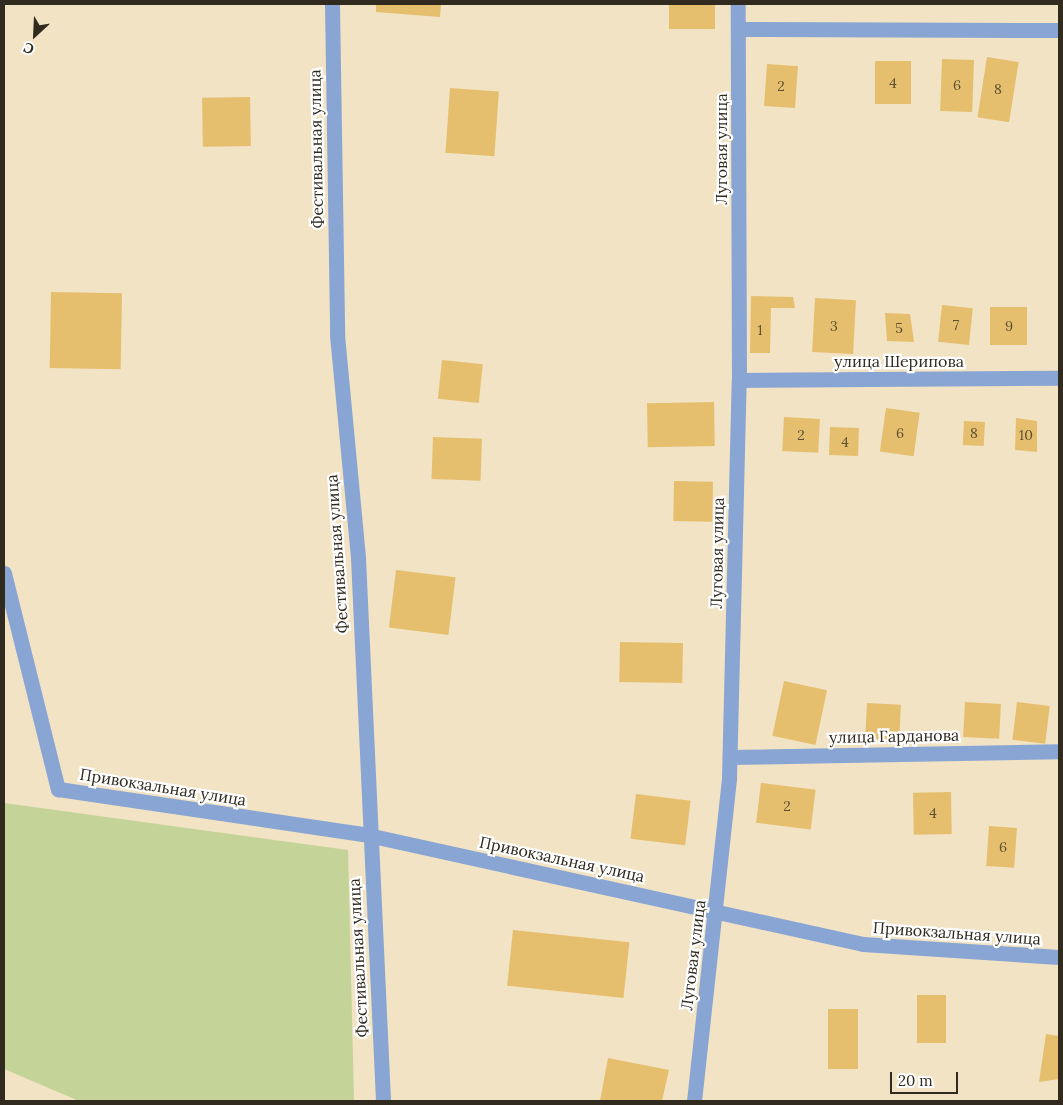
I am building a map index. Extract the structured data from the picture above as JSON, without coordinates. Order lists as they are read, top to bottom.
{
  "streets": {
    "street": [
      "Фестивальная улица",
      "Луговая улица",
      "улица Шерипова",
      "улица Гарданова",
      "Привокзальная улица"
    ]
  },
  "crossings": [
    ["Фестивальная улица", "Привокзальная улица"],
    ["Луговая улица", "улица Шерипова"],
    ["Луговая улица", "улица Гарданова"],
    ["Луговая улица", "Привокзальная улица"]
  ],
  "house_numbers": [
    "4",
    "6",
    "2",
    "8",
    "7",
    "3",
    "9",
    "5",
    "1",
    "6",
    "8",
    "2",
    "10",
    "4",
    "2",
    "4",
    "6"
  ],
  "scale_bar": "20 m",
  "north": "bottom left"
}
